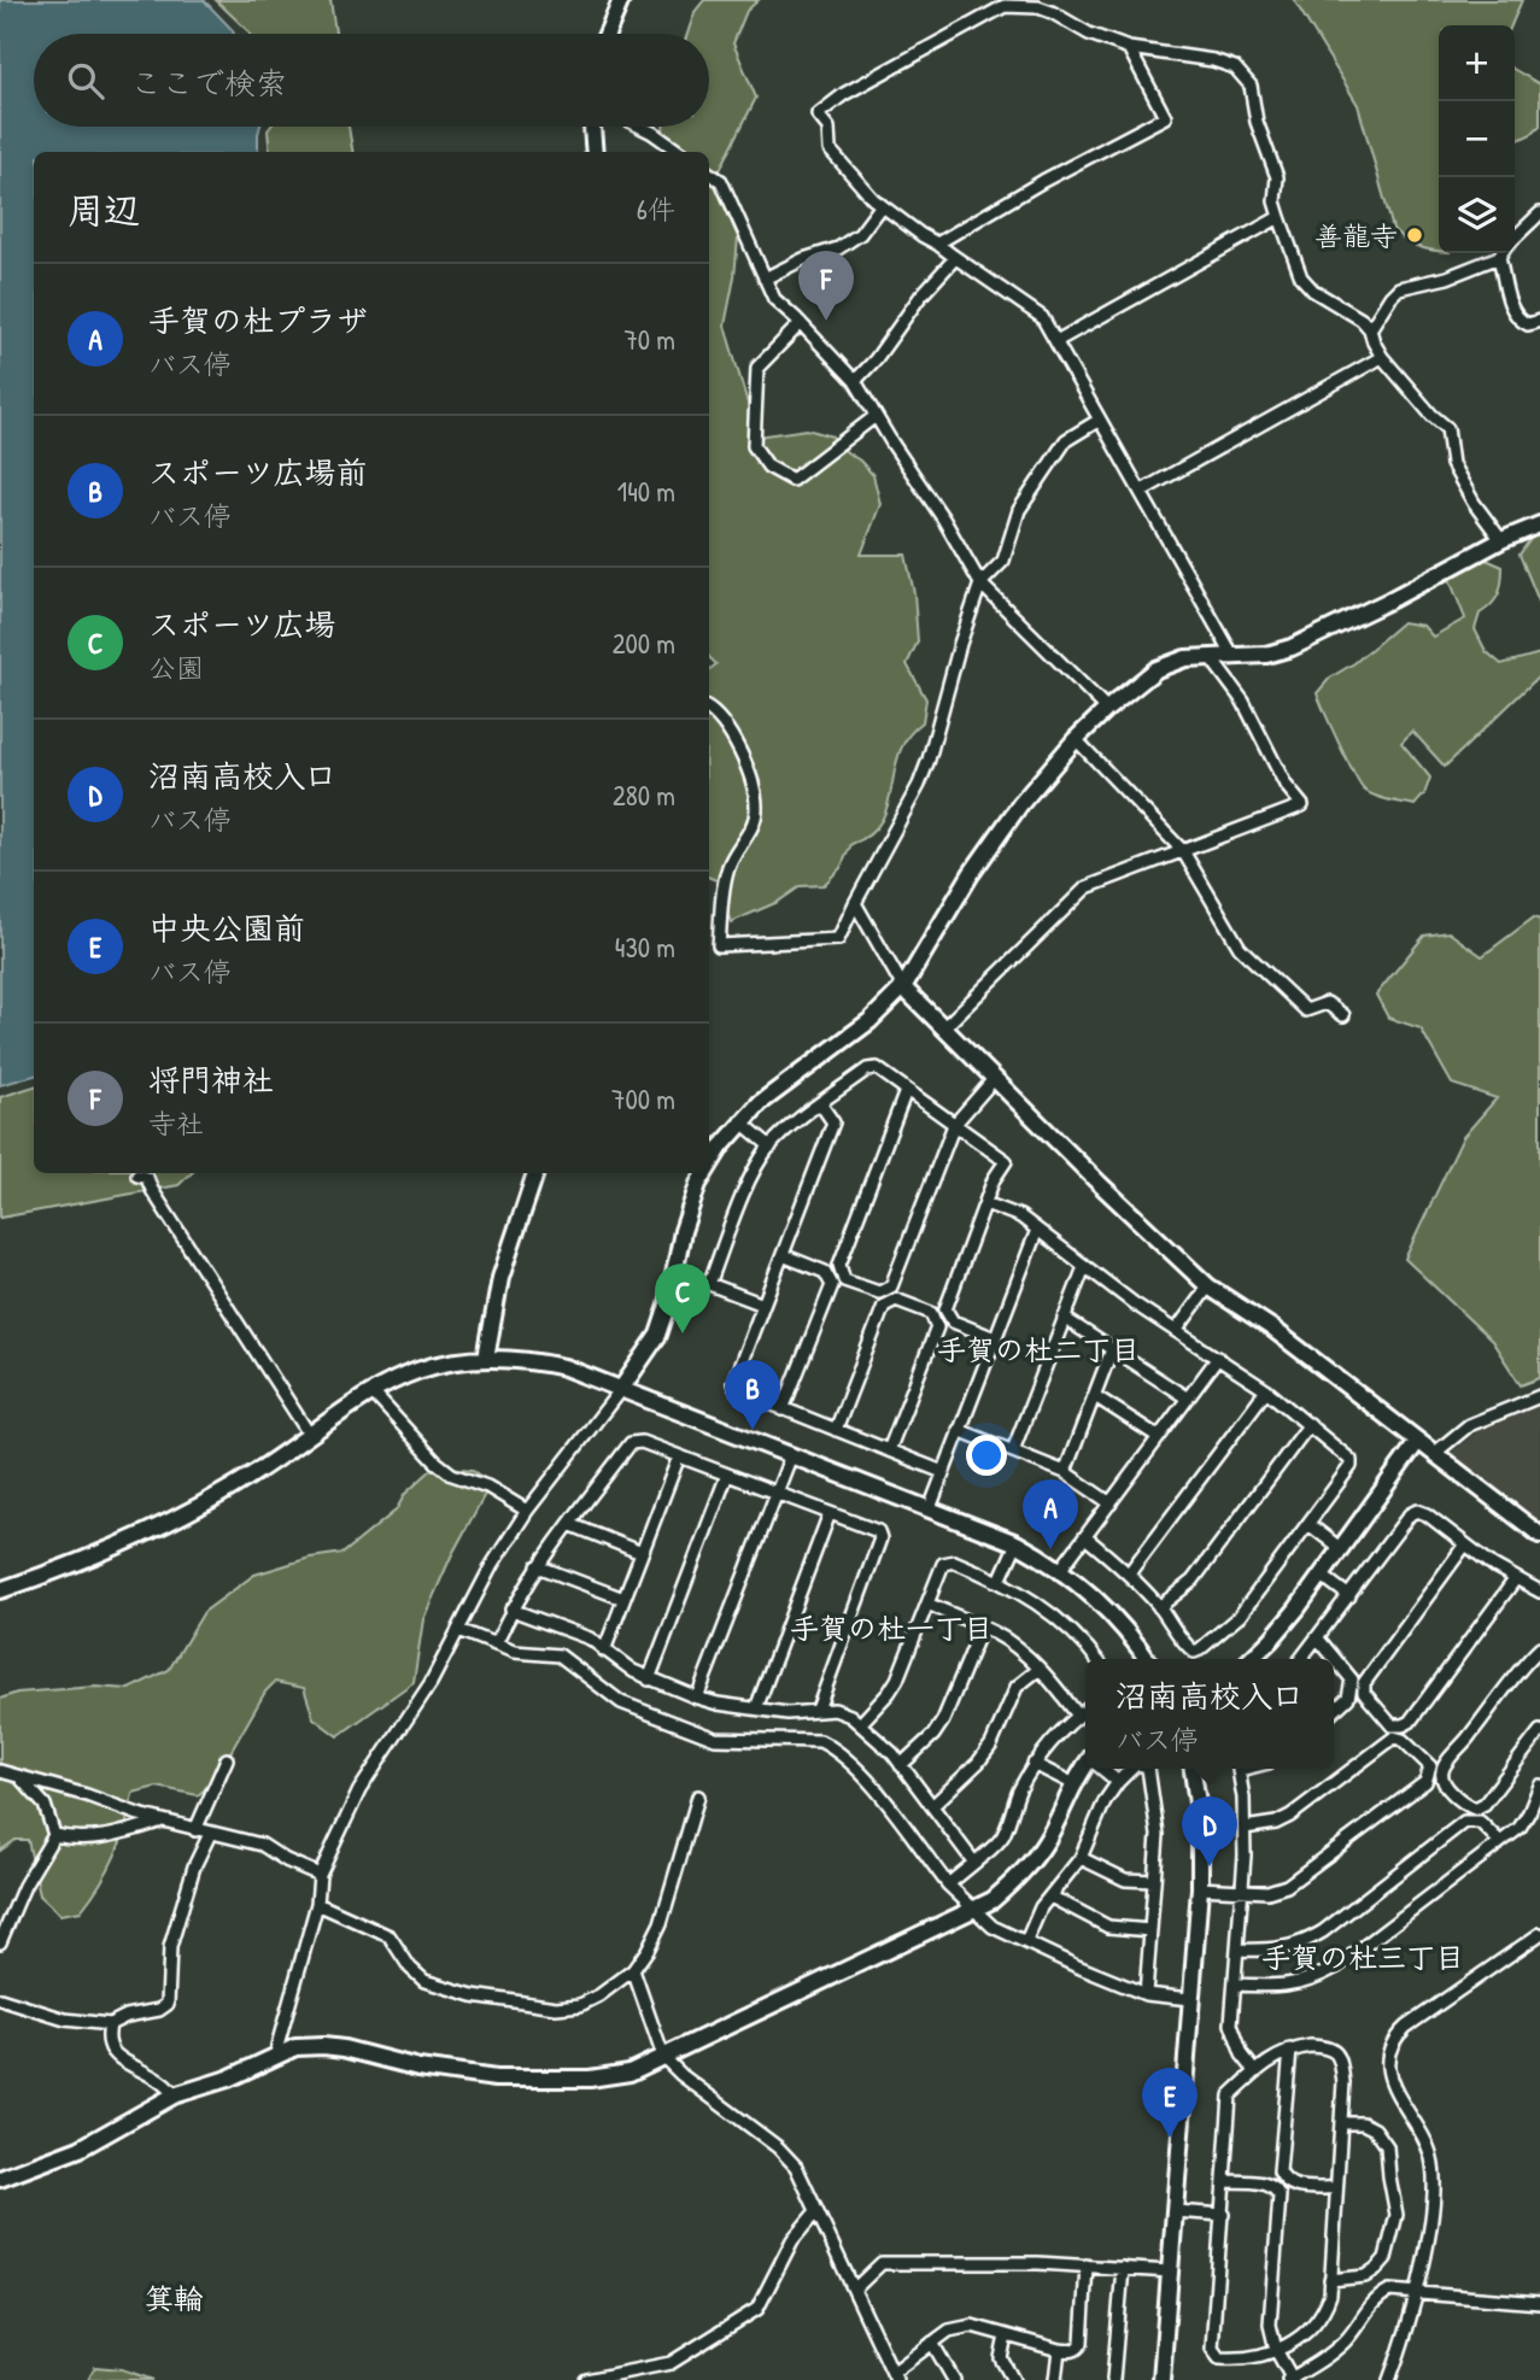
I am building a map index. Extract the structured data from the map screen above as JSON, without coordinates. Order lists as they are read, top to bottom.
{
  "districts": [
    "手賀の杜二丁目",
    "手賀の杜一丁目",
    "手賀の杜三丁目",
    "箕輪"
  ],
  "places": ["善龍寺"],
  "page": {
    "map_buttons": ["+", "−"],
    "search": "ここで検索",
    "heading": ["周辺", "6件"],
    "pins": [
      "F",
      "C",
      "B",
      "A",
      "D",
      "E"
    ],
    "list": [
      {
        "mark": "A",
        "name": "手賀の杜プラザ",
        "note": "バス停",
        "value": "70 m"
      },
      {
        "mark": "B",
        "name": "スポーツ広場前",
        "note": "バス停",
        "value": "140 m"
      },
      {
        "mark": "C",
        "name": "スポーツ広場",
        "note": "公園",
        "value": "200 m"
      },
      {
        "mark": "D",
        "name": "沼南高校入口",
        "note": "バス停",
        "value": "280 m"
      },
      {
        "mark": "E",
        "name": "中央公園前",
        "note": "バス停",
        "value": "430 m"
      },
      {
        "mark": "F",
        "name": "将門神社",
        "note": "寺社",
        "value": "700 m"
      }
    ],
    "popup": ["沼南高校入口", "バス停"]
  }
}
